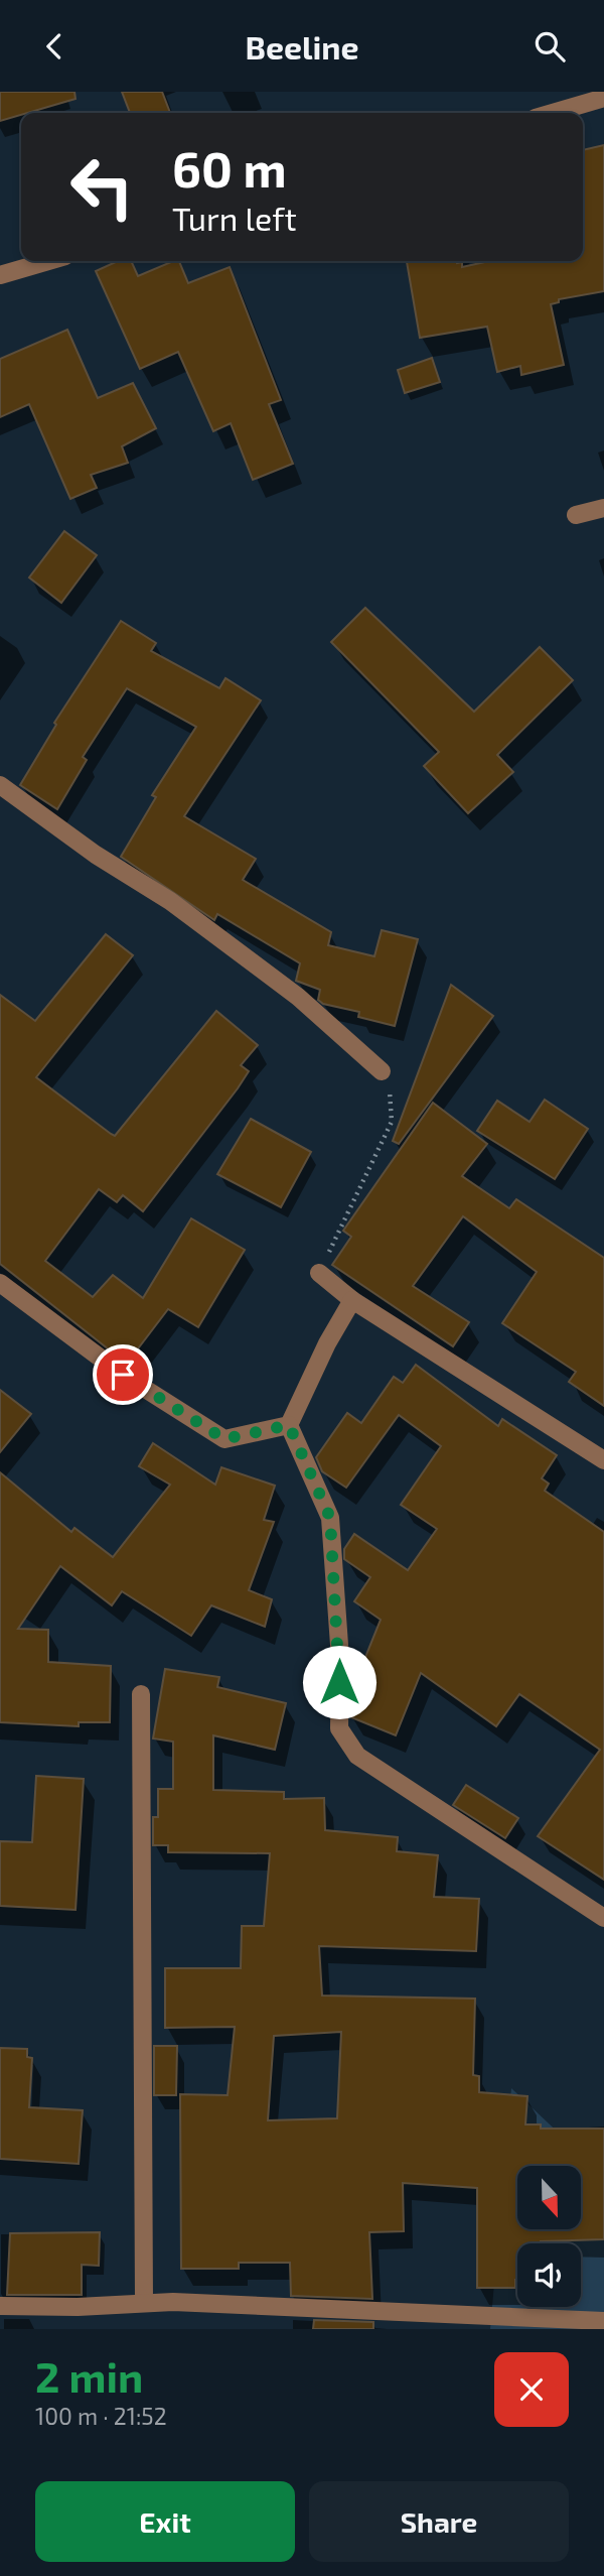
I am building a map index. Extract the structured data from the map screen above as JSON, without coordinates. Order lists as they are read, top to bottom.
{
  "north": "bottom",
  "page": {
    "header": "Beeline",
    "turn": ["60 m", "Turn left"],
    "heading": ["2 min", "100 m · 21:52"],
    "buttons": ["Exit", "Share"]
  }
}
